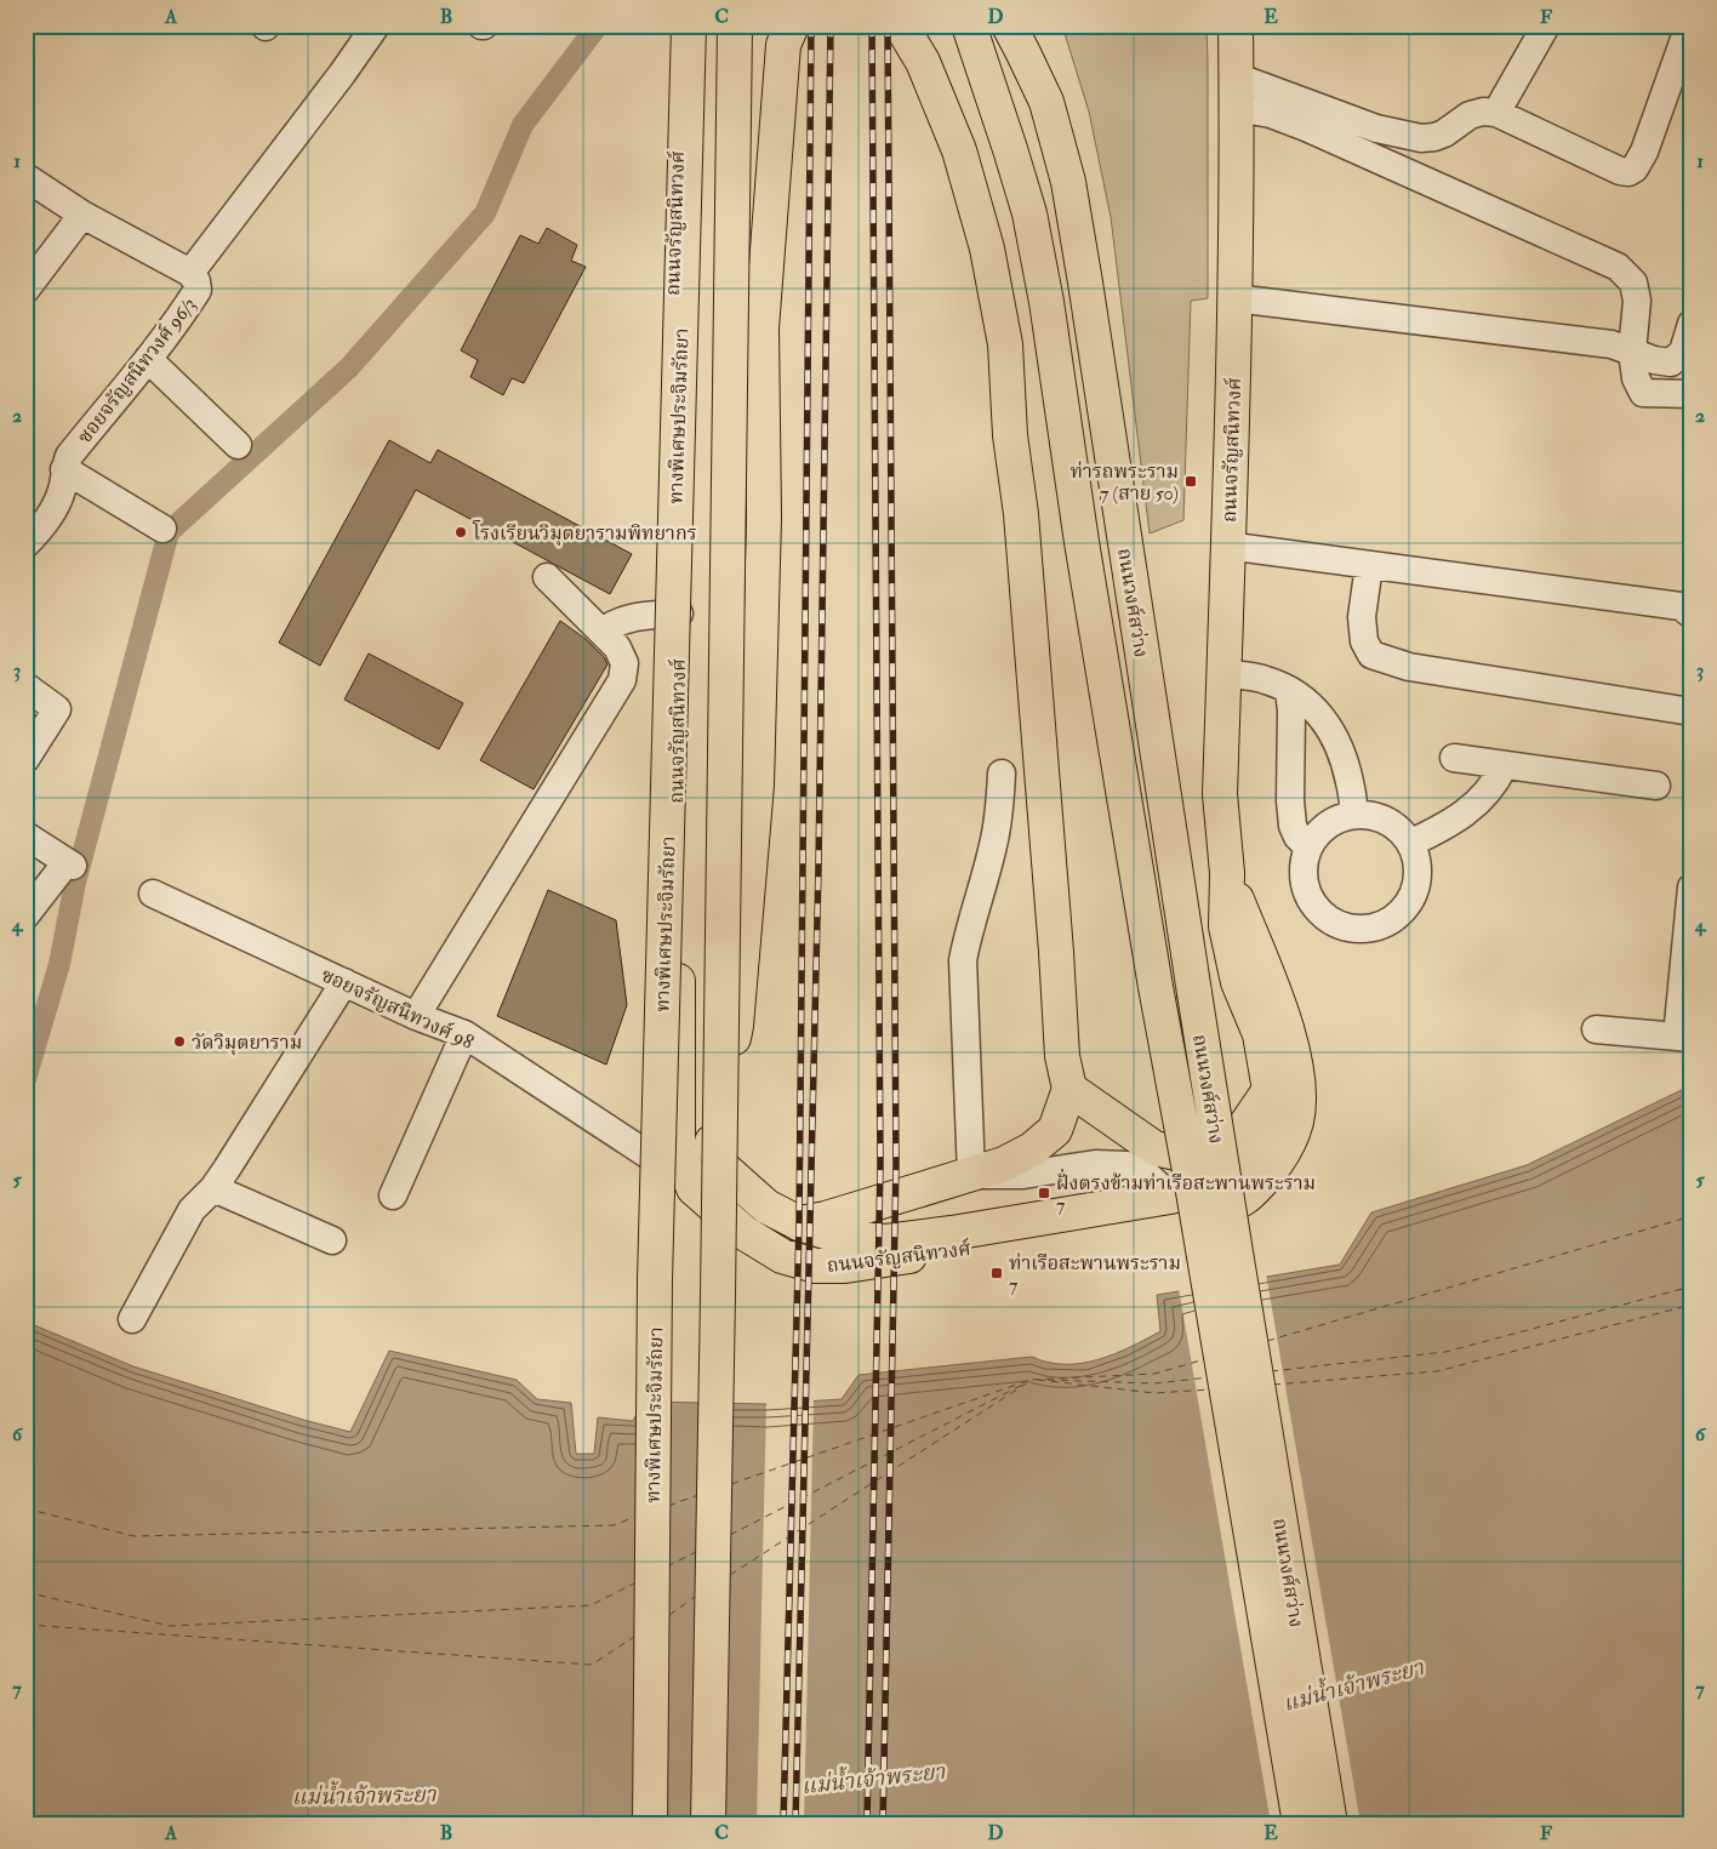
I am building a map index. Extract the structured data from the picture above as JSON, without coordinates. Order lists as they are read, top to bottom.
{
  "streets": {
    "main road": ["ถนนจรัญสนิทวงศ์", "ทางพิเศษประจิมรัถยา", "ถนนวงศ์สว่าง"],
    "street": ["ซอยจรัญสนิทวงศ์ 96/3", "ซอยจรัญสนิทวงศ์ 98"]
  },
  "crossings": [
    ["ถนนจรัญสนิทวงศ์", "ซอยจรัญสนิทวงศ์ 98"]
  ],
  "water": ["แม่น้ำเจ้าพระยา"],
  "places": {
    "transit": ["ท่ารถพระราม 7 (สาย 50)", "ฝั่งตรงข้ามท่าเรือสะพานพระราม 7", "ท่าเรือสะพานพระราม 7"],
    "other": ["โรงเรียนวิมุตยารามพิทยากร", "วัดวิมุตยาราม"]
  },
  "grid": {
    "columns": [
      "A",
      "B",
      "C",
      "D",
      "E",
      "F"
    ],
    "rows": [
      "1",
      "2",
      "3",
      "4",
      "5",
      "6",
      "7"
    ]
  }
}
